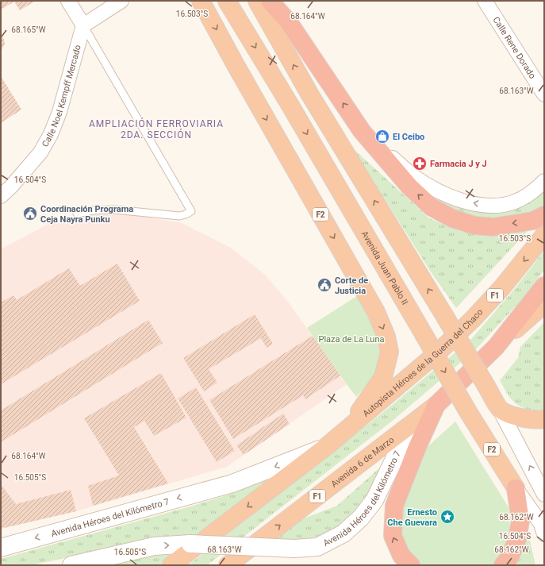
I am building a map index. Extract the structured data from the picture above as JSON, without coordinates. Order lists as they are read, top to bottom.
{
  "streets": {
    "highway": [
      "F2",
      "Avenida Juan Pablo II",
      "F1",
      "Autopista Héroes de la Guerra del Chaco",
      "Avenida 6 de Marzo"
    ],
    "main road": ["Avenida Héroes del Kilómetro 7"],
    "street": ["Calle Rene Dorado", "Calle Noel Kempff Mercado"]
  },
  "crossings": [
    ["F2", "Avenida Juan Pablo II"],
    ["F2", "F1"],
    ["F2", "Autopista Héroes de la Guerra del Chaco"],
    ["F1", "Autopista Héroes de la Guerra del Chaco"],
    ["F1", "Avenida Héroes del Kilómetro 7"],
    ["Avenida 6 de Marzo", "Avenida Héroes del Kilómetro 7"]
  ],
  "districts": ["AMPLIACIÓN FERROVIARIA 2DA. SECCIÓN"],
  "parks": ["Plaza de La Luna"],
  "places": {
    "shop": ["El Ceibo"],
    "pharmacy": ["Farmacia J y J"],
    "public building": ["Coordinación Programa Ceja Nayra Punku", "Corte de Justicia"],
    "place": ["Ernesto Che Guevara"]
  },
  "coordinates": [
    "16.503°S",
    "68.164°W",
    "68.165°W",
    "68.163°W",
    "16.504°S",
    "16.505°S",
    "68.162°W"
  ]
}
